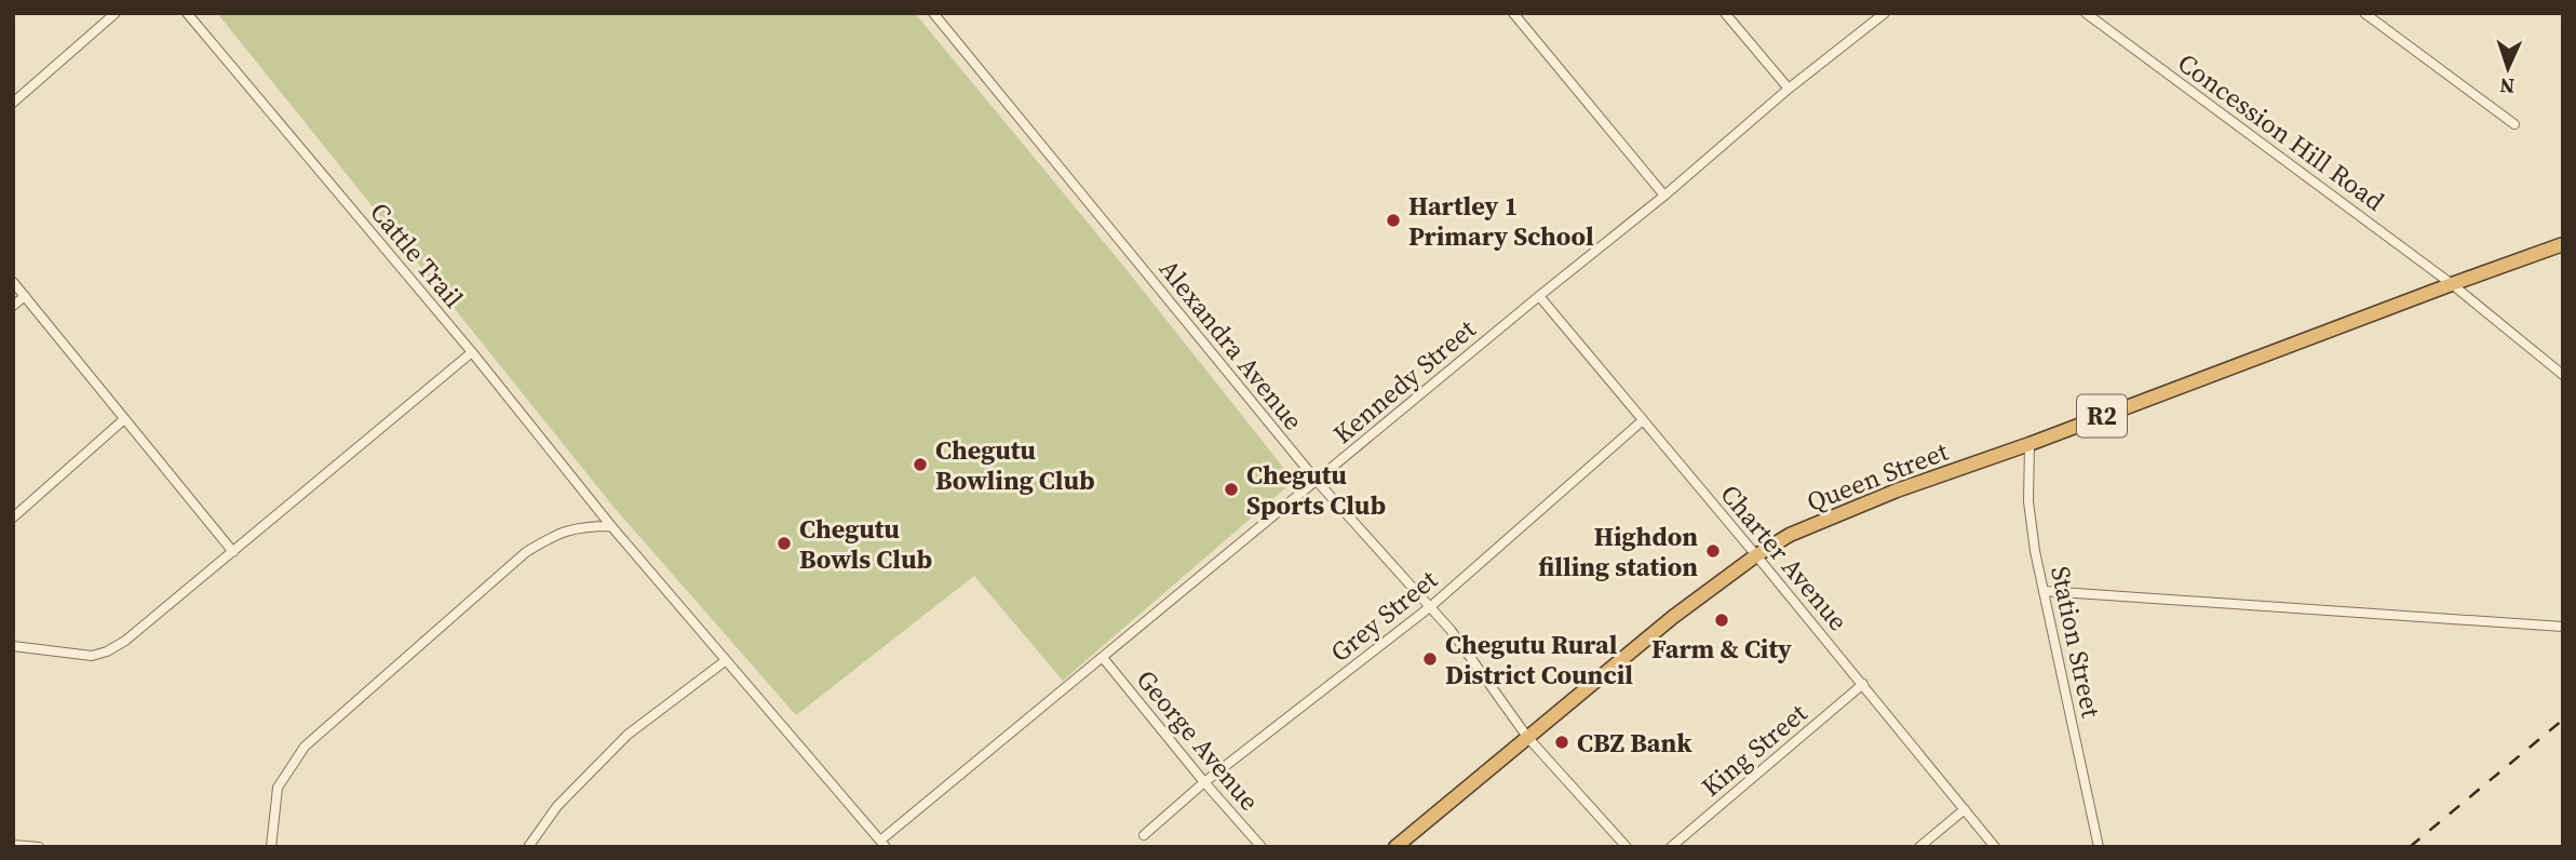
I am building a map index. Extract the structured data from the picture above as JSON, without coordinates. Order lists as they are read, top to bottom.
{
  "streets": {
    "highway": ["R2", "Queen Street"],
    "street": [
      "Concession Hill Road",
      "Cattle Trail",
      "Alexandra Avenue",
      "Kennedy Street",
      "Charter Avenue",
      "Grey Street",
      "Station Street",
      "George Avenue",
      "King Street"
    ]
  },
  "crossings": [
    ["Concession Hill Road", "R2"],
    ["Concession Hill Road", "Queen Street"],
    ["Cattle Trail", "Kennedy Street"],
    ["Alexandra Avenue", "Kennedy Street"],
    ["Alexandra Avenue", "Queen Street"],
    ["Alexandra Avenue", "Grey Street"],
    ["Kennedy Street", "Charter Avenue"],
    ["Kennedy Street", "George Avenue"],
    ["R2", "Queen Street"],
    ["Queen Street", "Charter Avenue"],
    ["Queen Street", "Station Street"],
    ["Charter Avenue", "Grey Street"],
    ["Charter Avenue", "King Street"],
    ["Grey Street", "George Avenue"]
  ],
  "places": [
    "Hartley 1 Primary School",
    "Chegutu Bowling Club",
    "Chegutu Sports Club",
    "Chegutu Bowls Club",
    "Highdon filling station",
    "Farm & City",
    "Chegutu Rural District Council",
    "CBZ Bank"
  ],
  "north": "bottom"
}
